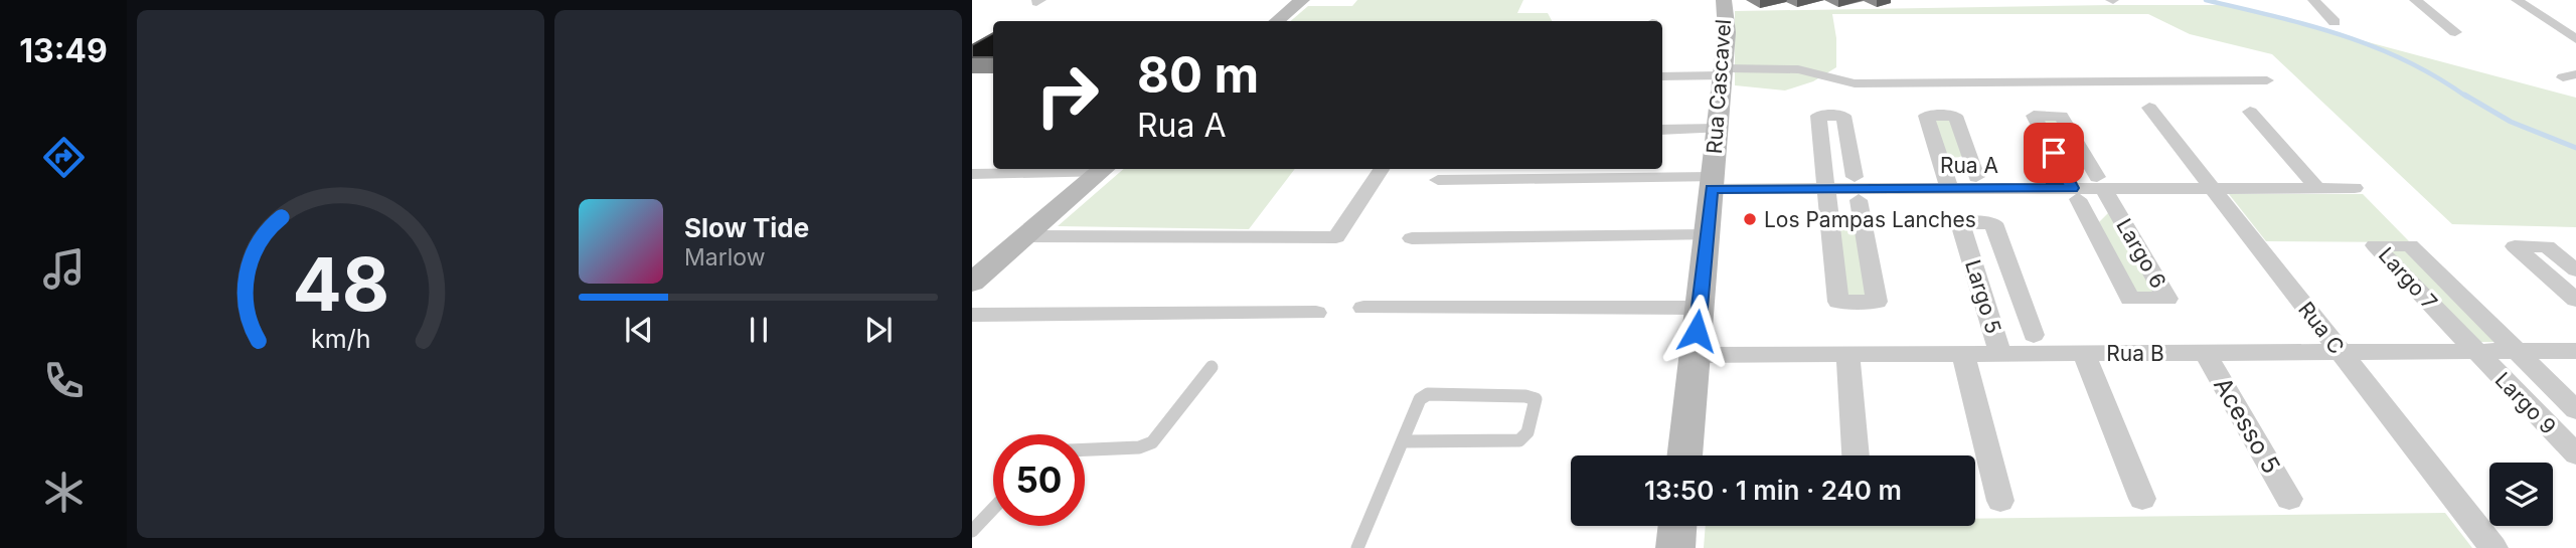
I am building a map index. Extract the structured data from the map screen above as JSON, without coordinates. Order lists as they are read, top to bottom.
{
  "streets": {
    "main road": ["Rua Cascavel"],
    "street": [
      "Rua A",
      "Largo 6",
      "Largo 7",
      "Largo 5",
      "Rua C",
      "Rua B",
      "Largo 9",
      "Acesso 5"
    ]
  },
  "crossings": [
    ["Rua Cascavel", "Rua A"],
    ["Rua Cascavel", "Rua B"],
    ["Rua A", "Largo 6"],
    ["Rua A", "Rua C"],
    ["Largo 7", "Rua B"],
    ["Largo 7", "Largo 9"],
    ["Largo 5", "Rua B"],
    ["Rua C", "Rua B"],
    ["Rua B", "Largo 9"],
    ["Rua B", "Acesso 5"]
  ],
  "places": ["Los Pampas Lanches"],
  "page": {
    "tabs": "13:49",
    "turn": ["80 m", "Rua A"],
    "song": ["Slow Tide", "Marlow"],
    "limit": "50",
    "trip": "13:50 · 1 min · 240 m",
    "gauge": ["48", "km/h"]
  }
}
